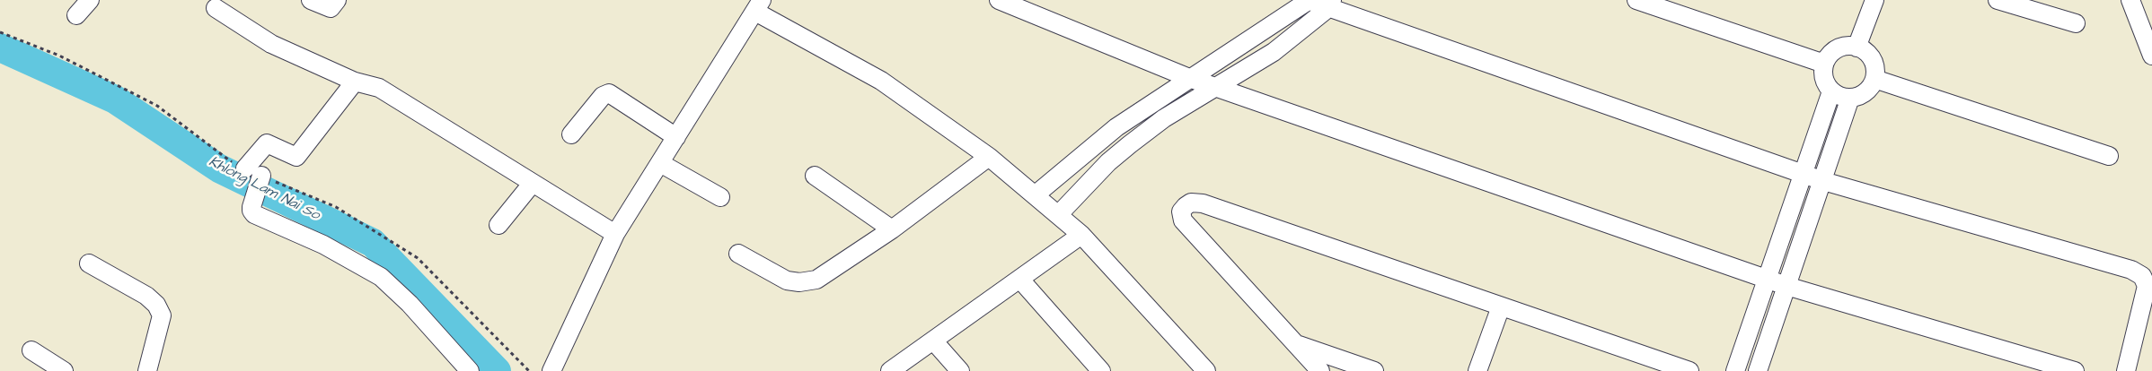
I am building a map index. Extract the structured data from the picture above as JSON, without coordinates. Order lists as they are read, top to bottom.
{
  "water": ["Khlong Lam Nai So"]
}
